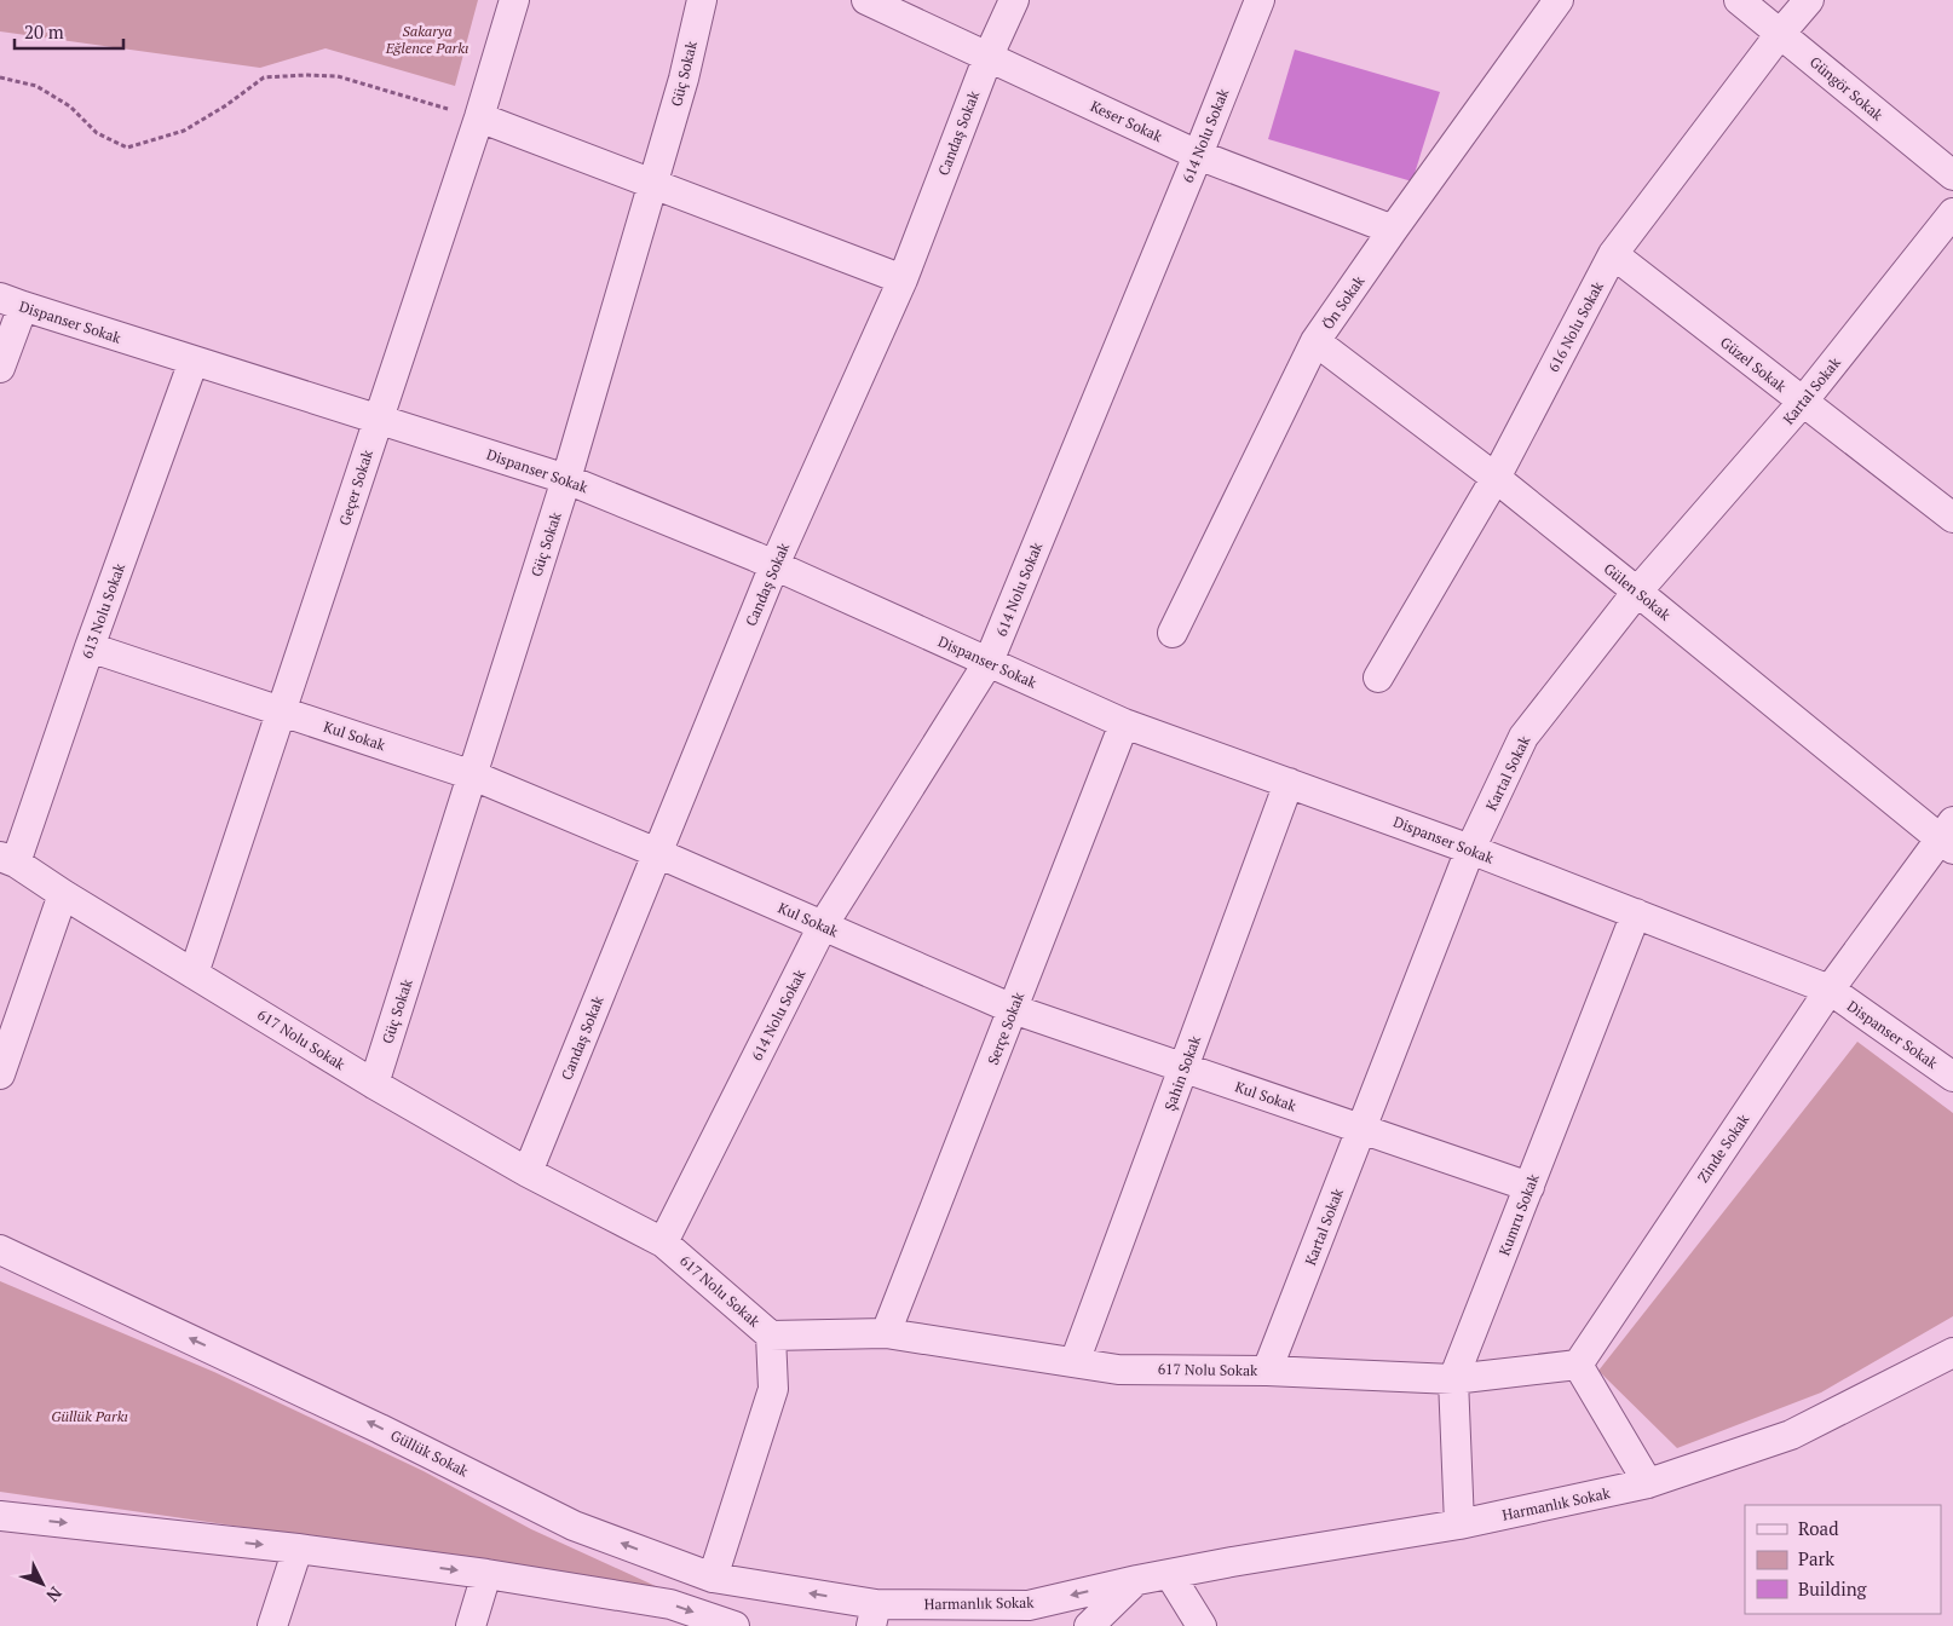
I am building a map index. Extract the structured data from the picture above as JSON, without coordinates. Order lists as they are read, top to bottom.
{
  "streets": {
    "street": [
      "Güç Sokak",
      "Güngör Sokak",
      "Keser Sokak",
      "Candaş Sokak",
      "614 Nolu Sokak",
      "Ön Sokak",
      "Dispanser Sokak",
      "616 Nolu Sokak",
      "Güzel Sokak",
      "Kartal Sokak",
      "Geçer Sokak",
      "Gülen Sokak",
      "613 Nolu Sokak",
      "Kul Sokak",
      "Serçe Sokak",
      "617 Nolu Sokak",
      "Şahin Sokak",
      "Zinde Sokak",
      "Kumru Sokak",
      "Güllük Sokak",
      "Harmanlık Sokak"
    ]
  },
  "crossings": [
    ["Güç Sokak", "Dispanser Sokak"],
    ["Güç Sokak", "Kul Sokak"],
    ["Güç Sokak", "617 Nolu Sokak"],
    ["Güngör Sokak", "616 Nolu Sokak"],
    ["Keser Sokak", "Candaş Sokak"],
    ["Keser Sokak", "614 Nolu Sokak"],
    ["Keser Sokak", "Ön Sokak"],
    ["Candaş Sokak", "Dispanser Sokak"],
    ["Candaş Sokak", "Kul Sokak"],
    ["Candaş Sokak", "617 Nolu Sokak"],
    ["614 Nolu Sokak", "Dispanser Sokak"],
    ["614 Nolu Sokak", "Kul Sokak"],
    ["614 Nolu Sokak", "617 Nolu Sokak"],
    ["Ön Sokak", "Gülen Sokak"],
    ["Dispanser Sokak", "Kartal Sokak"],
    ["Dispanser Sokak", "Geçer Sokak"],
    ["Dispanser Sokak", "613 Nolu Sokak"],
    ["Dispanser Sokak", "Serçe Sokak"],
    ["Dispanser Sokak", "Şahin Sokak"],
    ["Dispanser Sokak", "Zinde Sokak"],
    ["Dispanser Sokak", "Kumru Sokak"],
    ["616 Nolu Sokak", "Güzel Sokak"],
    ["616 Nolu Sokak", "Gülen Sokak"],
    ["Güzel Sokak", "Kartal Sokak"],
    ["Kartal Sokak", "Gülen Sokak"],
    ["Kartal Sokak", "Kul Sokak"],
    ["Kartal Sokak", "617 Nolu Sokak"],
    ["Geçer Sokak", "Kul Sokak"],
    ["Geçer Sokak", "617 Nolu Sokak"],
    ["Gülen Sokak", "Zinde Sokak"],
    ["613 Nolu Sokak", "Kul Sokak"],
    ["613 Nolu Sokak", "617 Nolu Sokak"],
    ["Kul Sokak", "Serçe Sokak"],
    ["Kul Sokak", "Şahin Sokak"],
    ["Kul Sokak", "Kumru Sokak"],
    ["Serçe Sokak", "617 Nolu Sokak"],
    ["617 Nolu Sokak", "Şahin Sokak"],
    ["617 Nolu Sokak", "Zinde Sokak"],
    ["617 Nolu Sokak", "Kumru Sokak"],
    ["Kumru Sokak", "Harmanlık Sokak"],
    ["Güllük Sokak", "Harmanlık Sokak"]
  ],
  "parks": ["Sakarya Eğlence Parkı", "Güllük Parkı"],
  "legend": ["Road", "Park", "Building"],
  "scale_bar": "20 m",
  "north": "bottom right"
}
